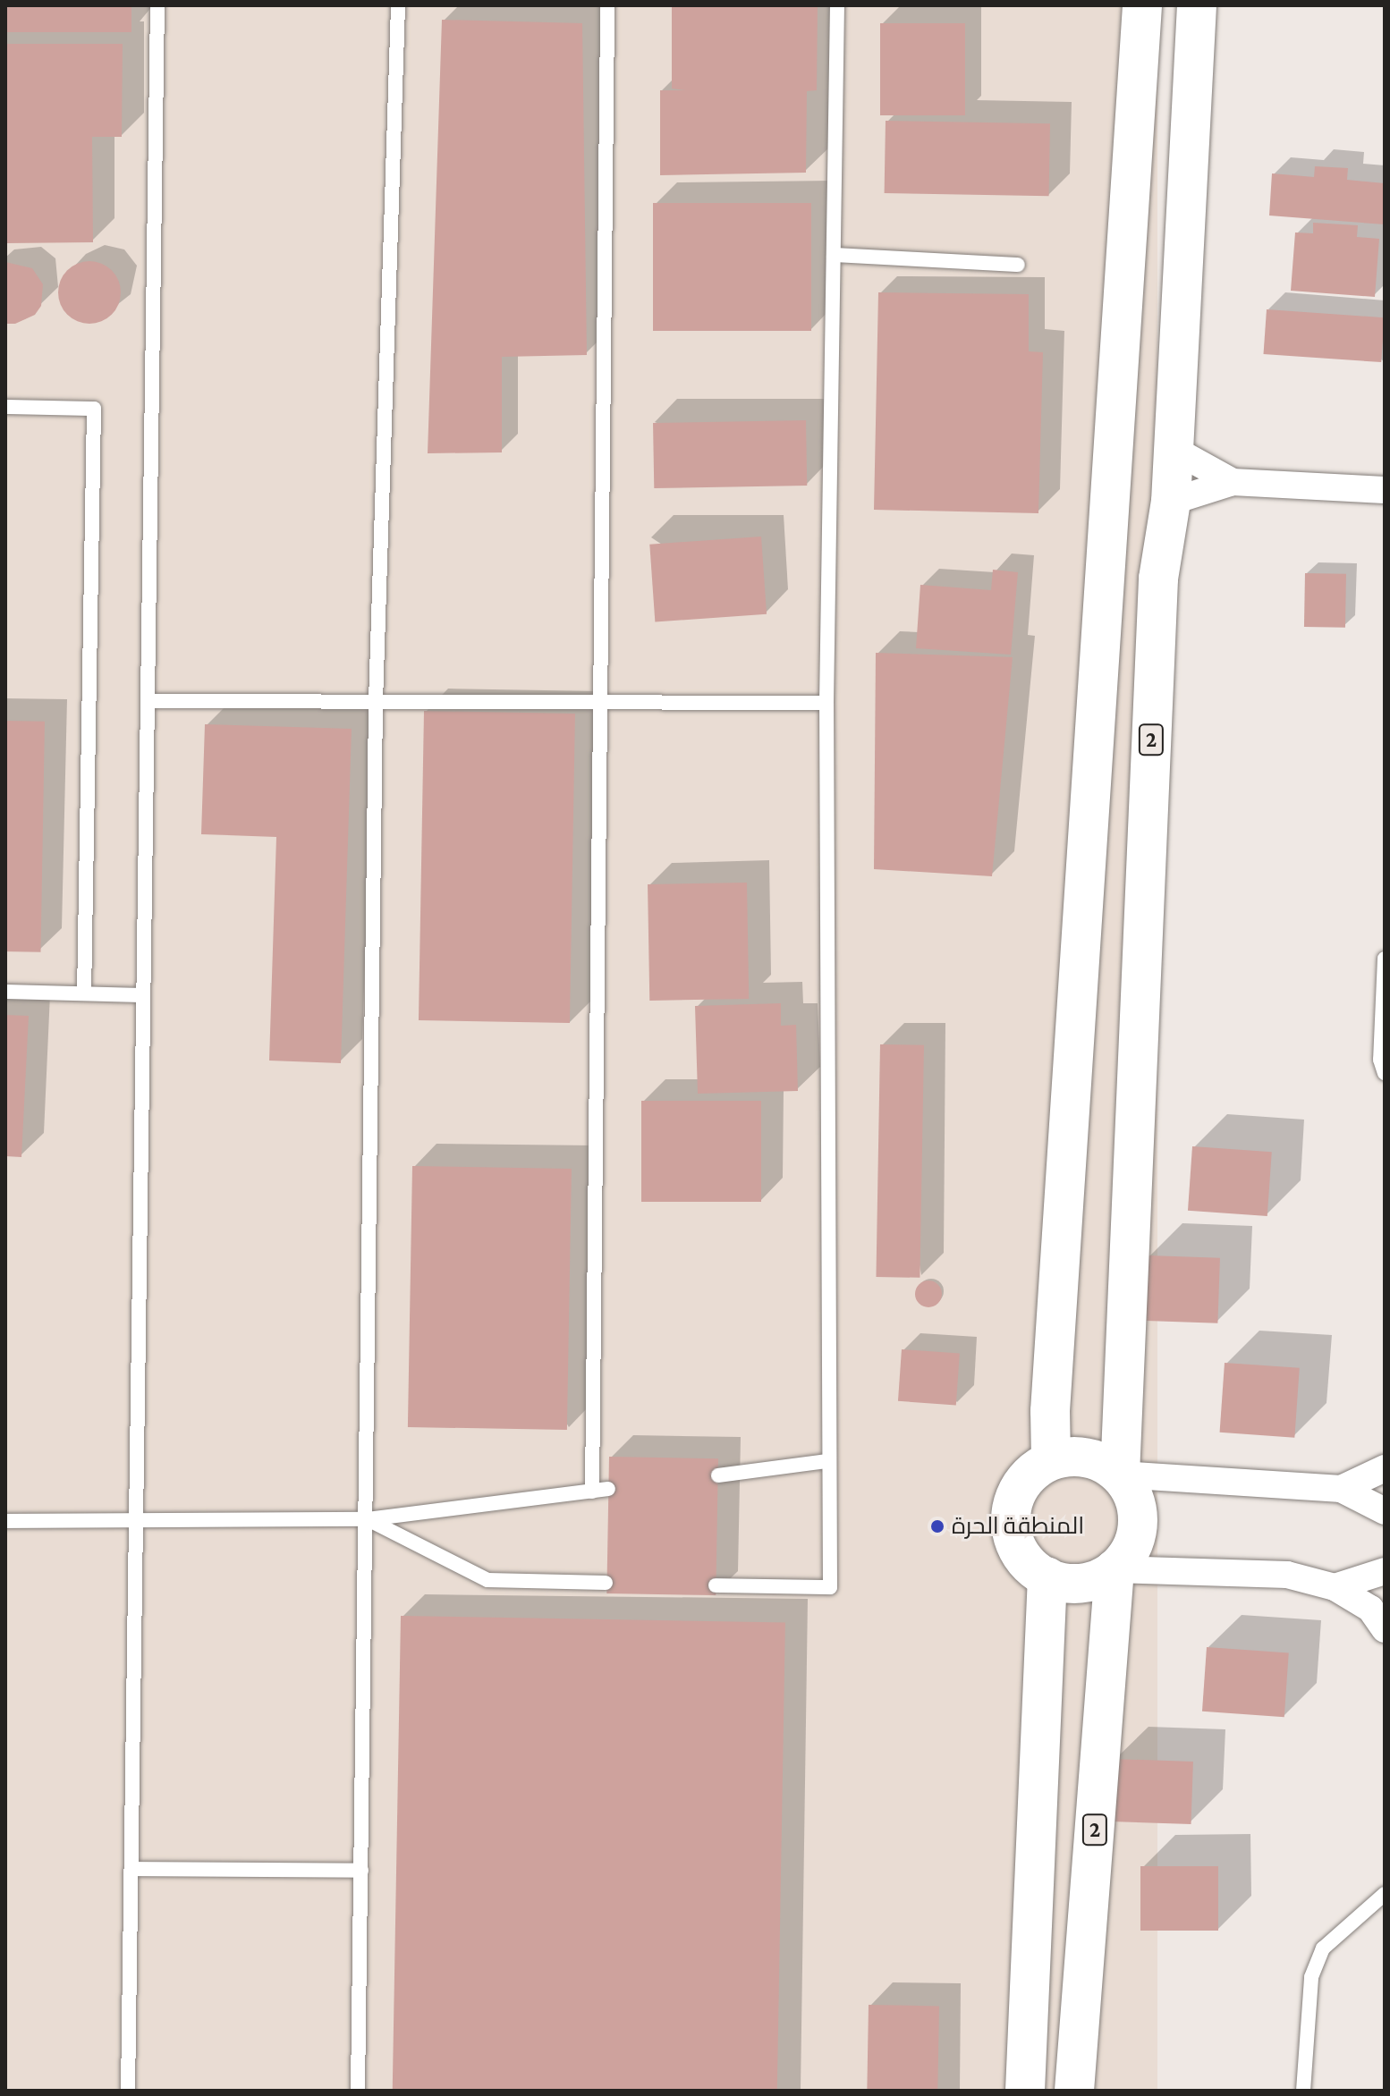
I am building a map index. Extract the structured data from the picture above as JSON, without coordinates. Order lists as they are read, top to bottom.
{
  "streets": {
    "main road": ["2"]
  },
  "places": ["المنطقة الحرة"]
}
